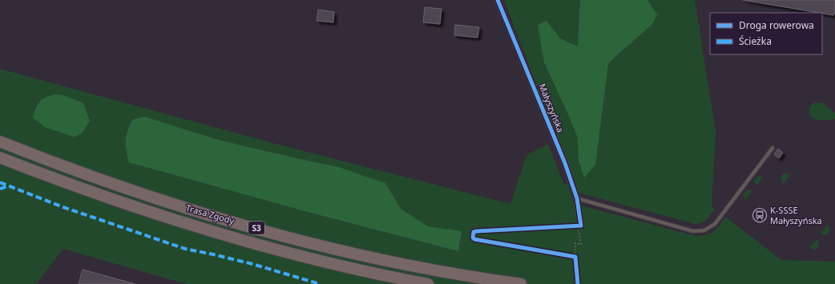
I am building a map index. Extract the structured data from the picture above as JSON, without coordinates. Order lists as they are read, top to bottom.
{
  "streets": {
    "highway": ["Trasa Zgody", "S3"],
    "street": ["Małyszyńska"]
  },
  "places": {
    "bus stop": ["K-SSSE Małyszyńska"]
  },
  "legend": ["Droga rowerowa", "Ścieżka"]
}
